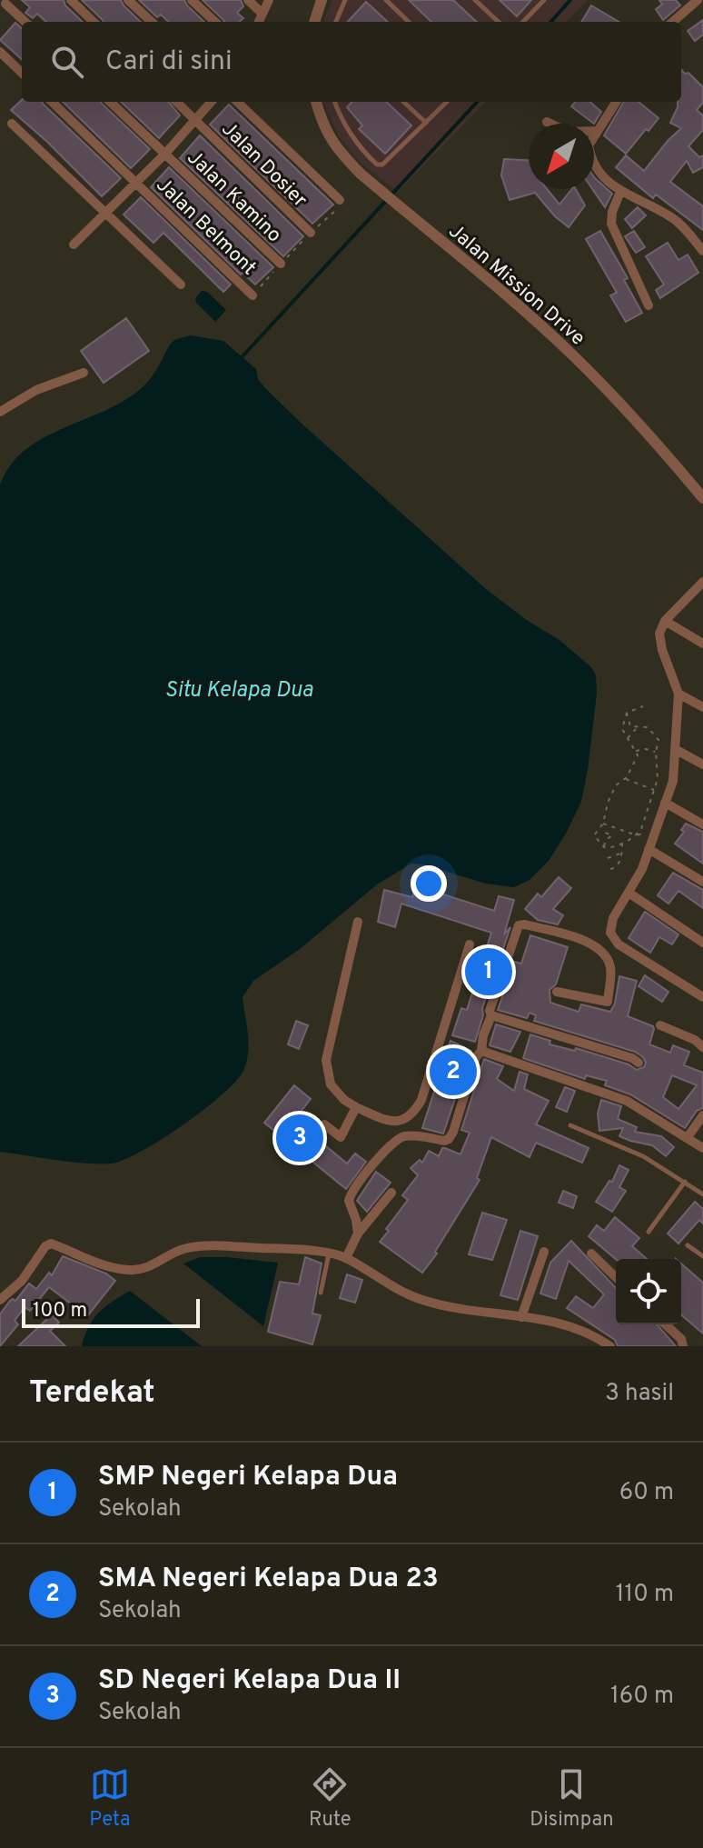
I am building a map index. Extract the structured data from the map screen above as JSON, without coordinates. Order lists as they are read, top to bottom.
{
  "streets": {
    "street": [
      "Jalan Dosier",
      "Jalan Kamino",
      "Jalan Belmont",
      "Jalan Mission Drive"
    ]
  },
  "water": ["Situ Kelapa Dua"],
  "scale_bar": "100 m",
  "north": "bottom left",
  "page": {
    "search": "Cari di sini",
    "pins": ["1", "2", "3"],
    "scale": "100 m",
    "heading": ["Terdekat", "3 hasil"],
    "list": [
      {
        "mark": "1",
        "name": "SMP Negeri Kelapa Dua",
        "note": "Sekolah",
        "value": "60 m"
      },
      {
        "mark": "2",
        "name": "SMA Negeri Kelapa Dua 23",
        "note": "Sekolah",
        "value": "110 m"
      },
      {
        "mark": "3",
        "name": "SD Negeri Kelapa Dua II",
        "note": "Sekolah",
        "value": "160 m"
      }
    ],
    "nav": ["Peta", "Rute", "Disimpan"]
  }
}
